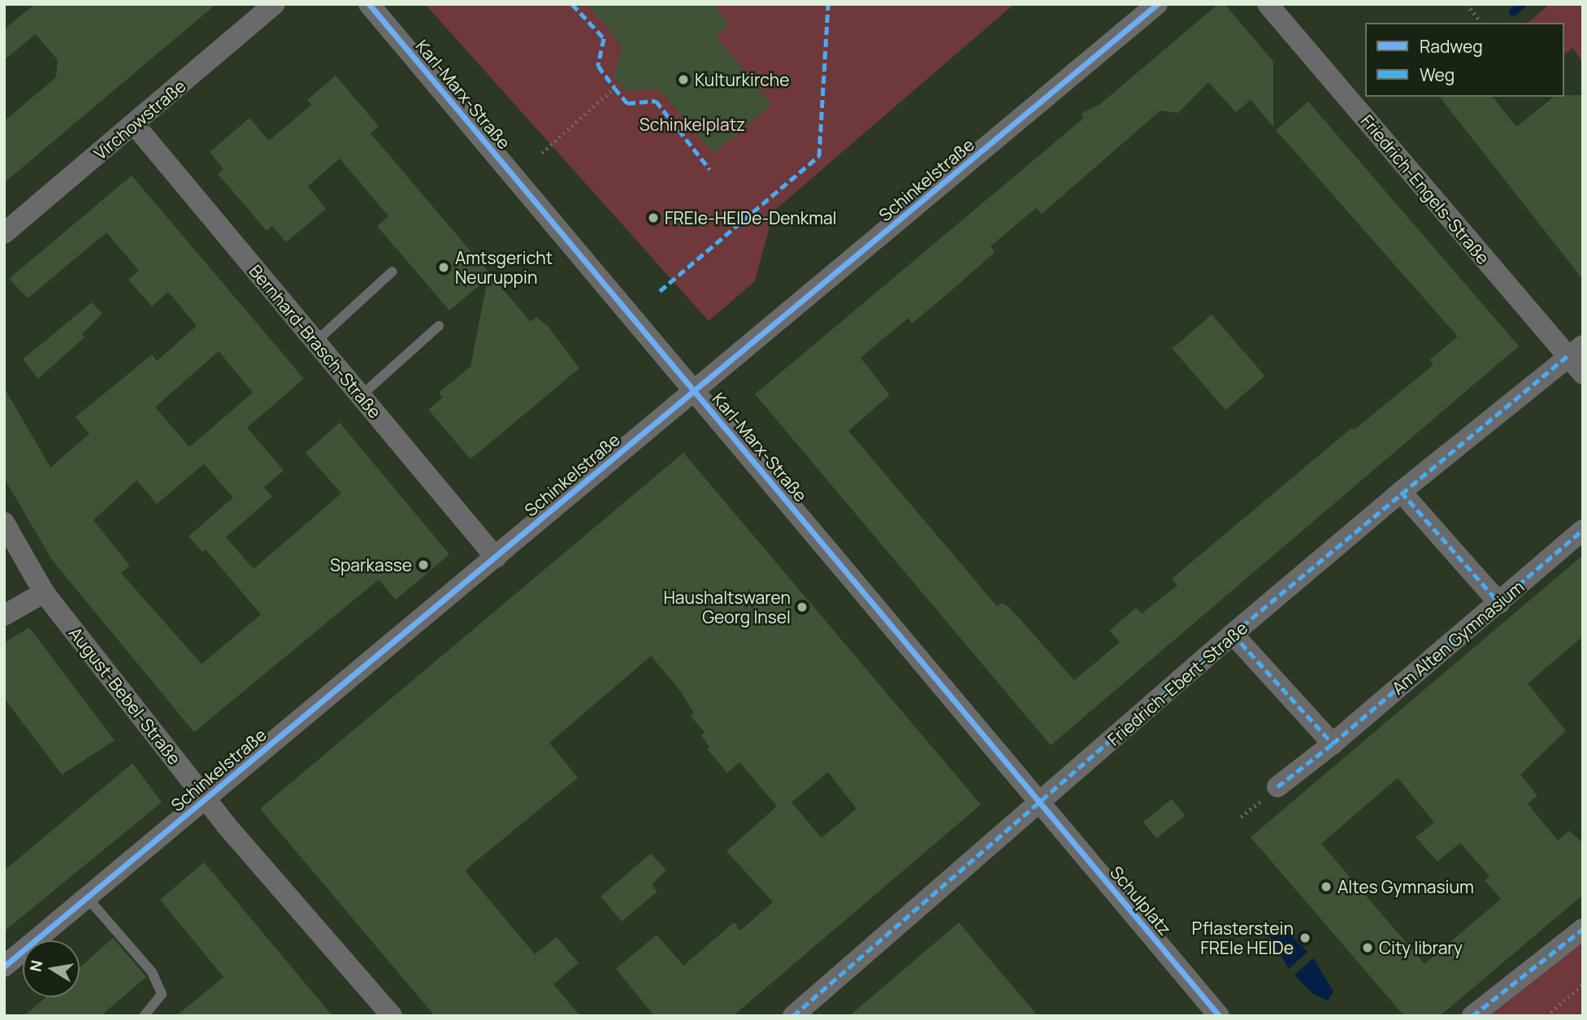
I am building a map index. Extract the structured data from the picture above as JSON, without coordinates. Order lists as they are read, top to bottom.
{
  "streets": {
    "street": [
      "Karl-Marx-Straße",
      "Virchowstraße",
      "Schinkelstraße",
      "Friedrich-Engels-Straße",
      "Bernhard-Brasch-Straße",
      "Am Alten Gymnasium",
      "Friedrich-Ebert-Straße",
      "August-Bebel-Straße",
      "Schulplatz"
    ]
  },
  "crossings": [
    ["Karl-Marx-Straße", "Schinkelstraße"],
    ["Karl-Marx-Straße", "Friedrich-Ebert-Straße"],
    ["Karl-Marx-Straße", "Schulplatz"],
    ["Virchowstraße", "Bernhard-Brasch-Straße"],
    ["Schinkelstraße", "Bernhard-Brasch-Straße"],
    ["Schinkelstraße", "August-Bebel-Straße"],
    ["Friedrich-Engels-Straße", "Friedrich-Ebert-Straße"],
    ["Friedrich-Ebert-Straße", "Schulplatz"]
  ],
  "parks": ["Schinkelplatz"],
  "places": [
    "Kulturkirche",
    "FREIe-HEIDe-Denkmal",
    "Amtsgericht Neuruppin",
    "Sparkasse",
    "Haushaltswaren Georg Insel",
    "Altes Gymnasium",
    "Pflasterstein FREIe HEIDe",
    "City library"
  ],
  "legend": ["Radweg", "Weg"],
  "north": "left"
}
